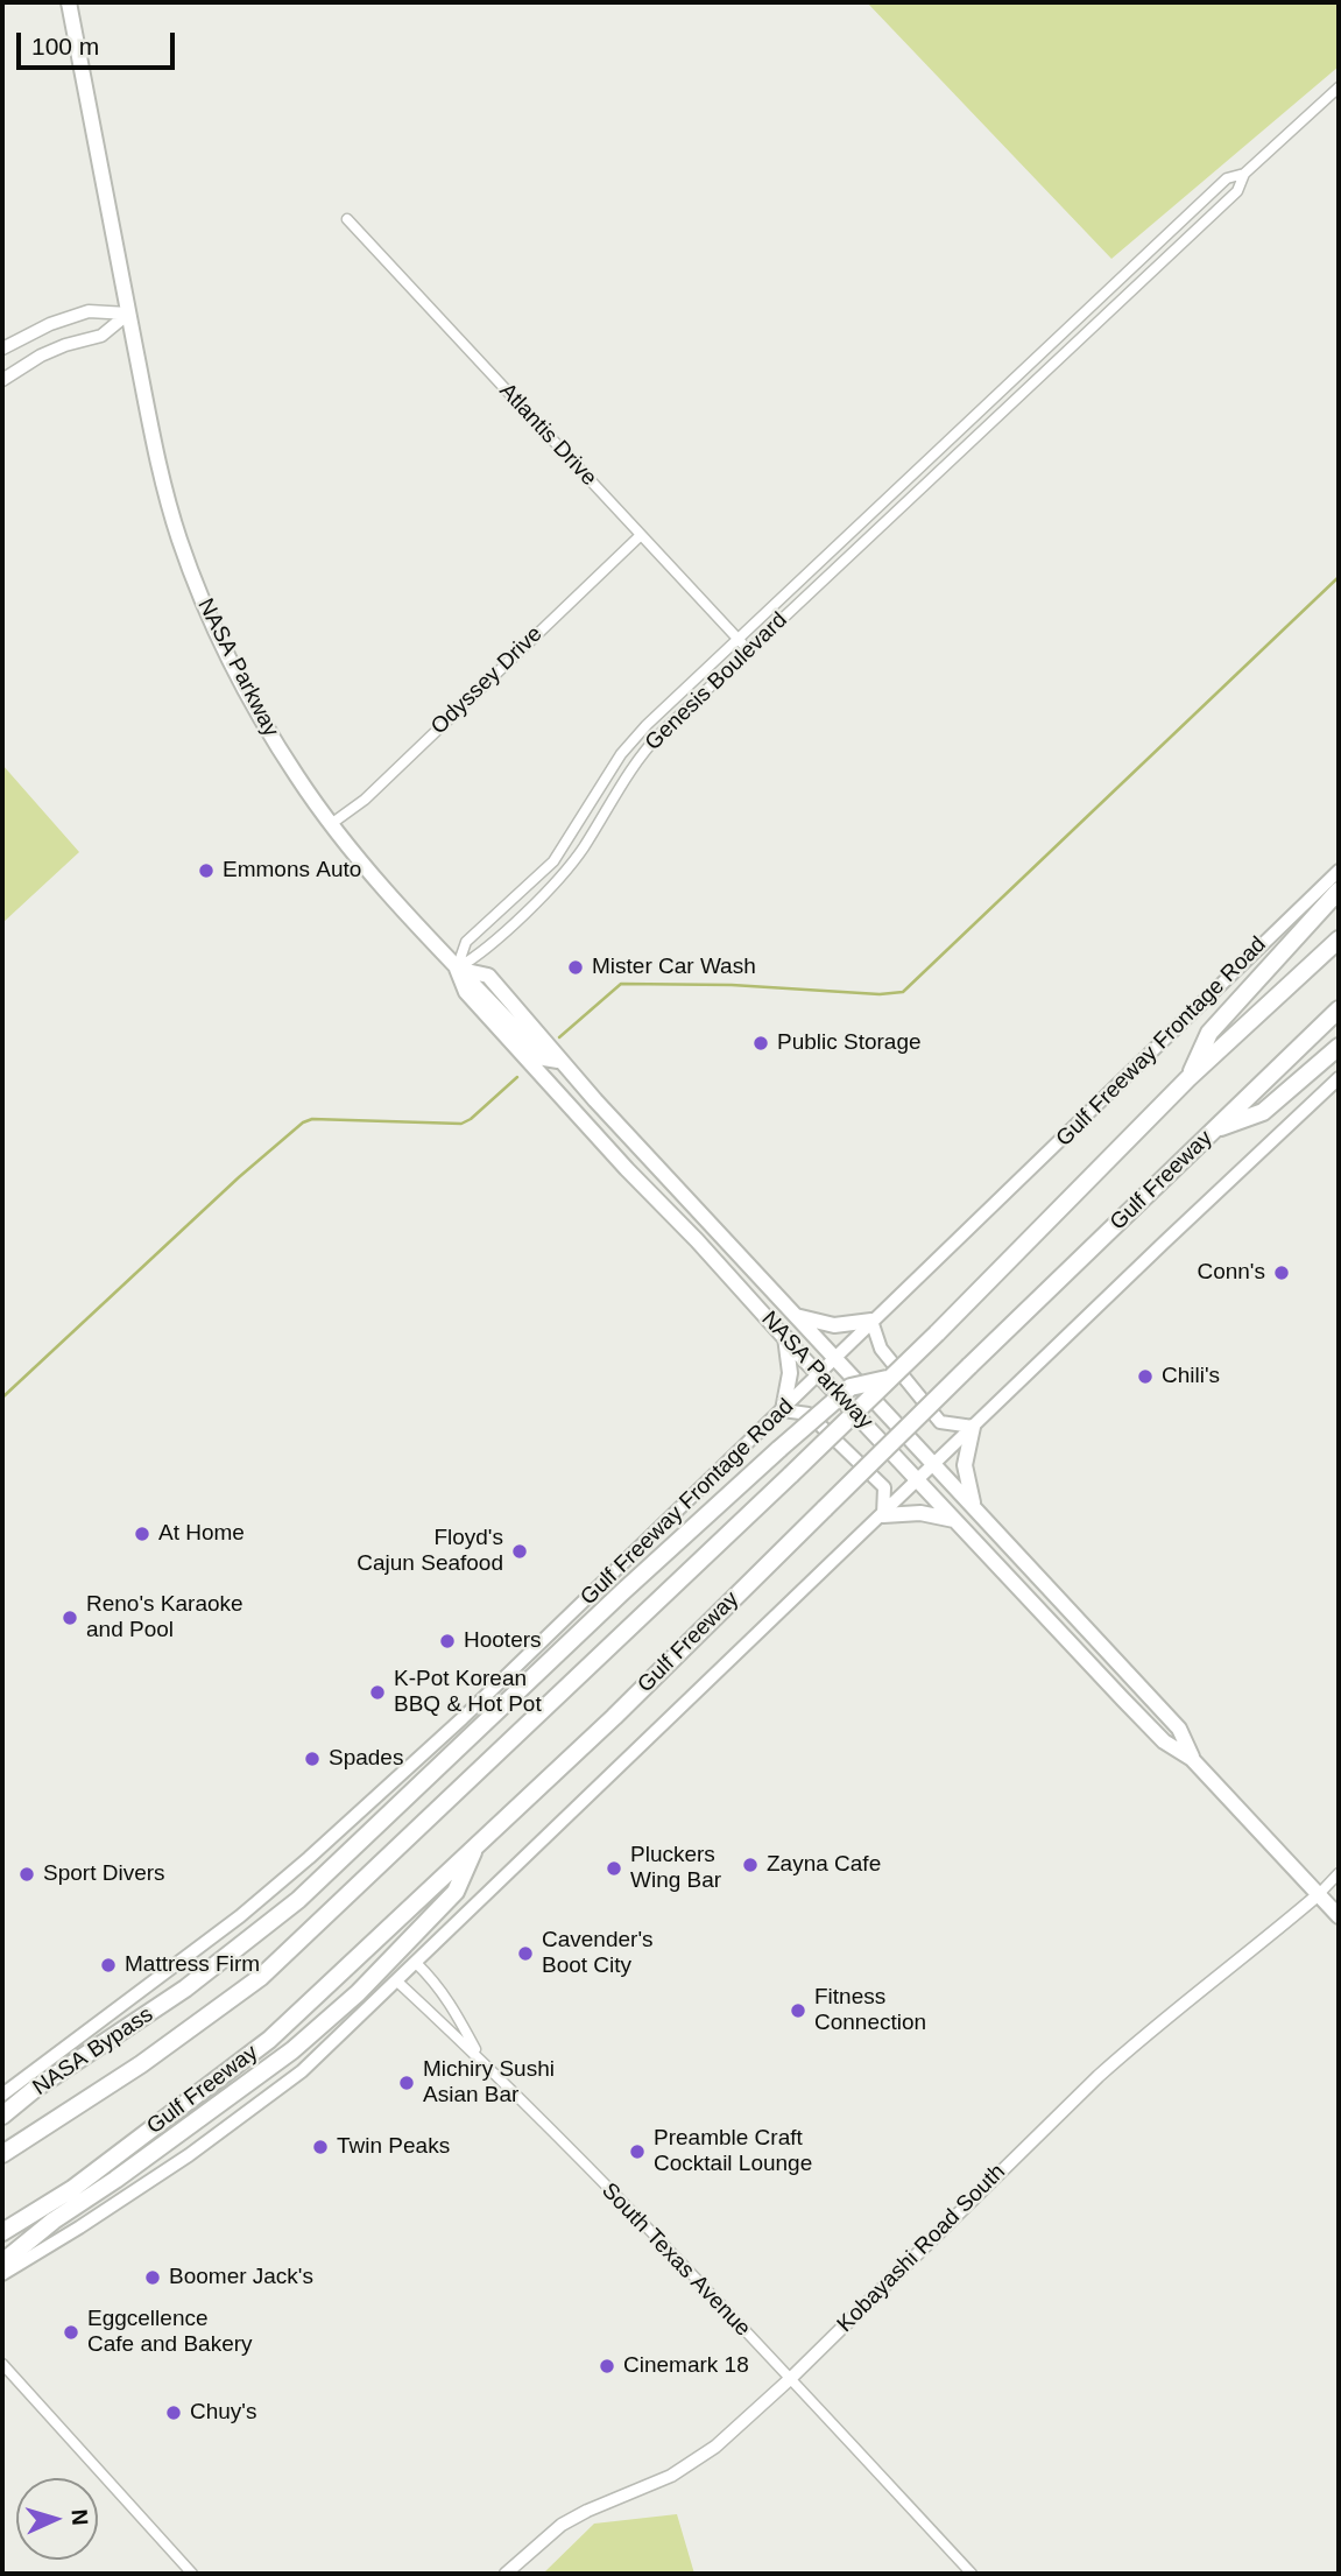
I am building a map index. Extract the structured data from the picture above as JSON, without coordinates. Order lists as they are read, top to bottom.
{
  "streets": {
    "highway": ["Gulf Freeway", "NASA Bypass"],
    "main road": ["NASA Parkway", "Gulf Freeway Frontage Road"],
    "street": [
      "Atlantis Drive",
      "Odyssey Drive",
      "Genesis Boulevard",
      "Kobayashi Road South",
      "South Texas Avenue"
    ]
  },
  "crossings": [
    ["Atlantis Drive", "Odyssey Drive"],
    ["Atlantis Drive", "Genesis Boulevard"],
    ["NASA Parkway", "Odyssey Drive"],
    ["NASA Parkway", "Genesis Boulevard"],
    ["NASA Parkway", "Gulf Freeway Frontage Road"],
    ["NASA Parkway", "Kobayashi Road South"],
    ["Kobayashi Road South", "South Texas Avenue"]
  ],
  "places": [
    "Emmons Auto",
    "Mister Car Wash",
    "Public Storage",
    "Conn's",
    "Chili's",
    "At Home",
    "Floyd's Cajun Seafood",
    "Reno's Karaoke and Pool",
    "Hooters",
    "K-Pot Korean BBQ & Hot Pot",
    "Spades",
    "Zayna Cafe",
    "Pluckers Wing Bar",
    "Sport Divers",
    "Cavender's Boot City",
    "Mattress Firm",
    "Fitness Connection",
    "Michiry Sushi Asian Bar",
    "Twin Peaks",
    "Preamble Craft Cocktail Lounge",
    "Boomer Jack's",
    "Eggcellence Cafe and Bakery",
    "Cinemark 18",
    "Chuy's"
  ],
  "scale_bar": "100 m",
  "north": "right"
}
